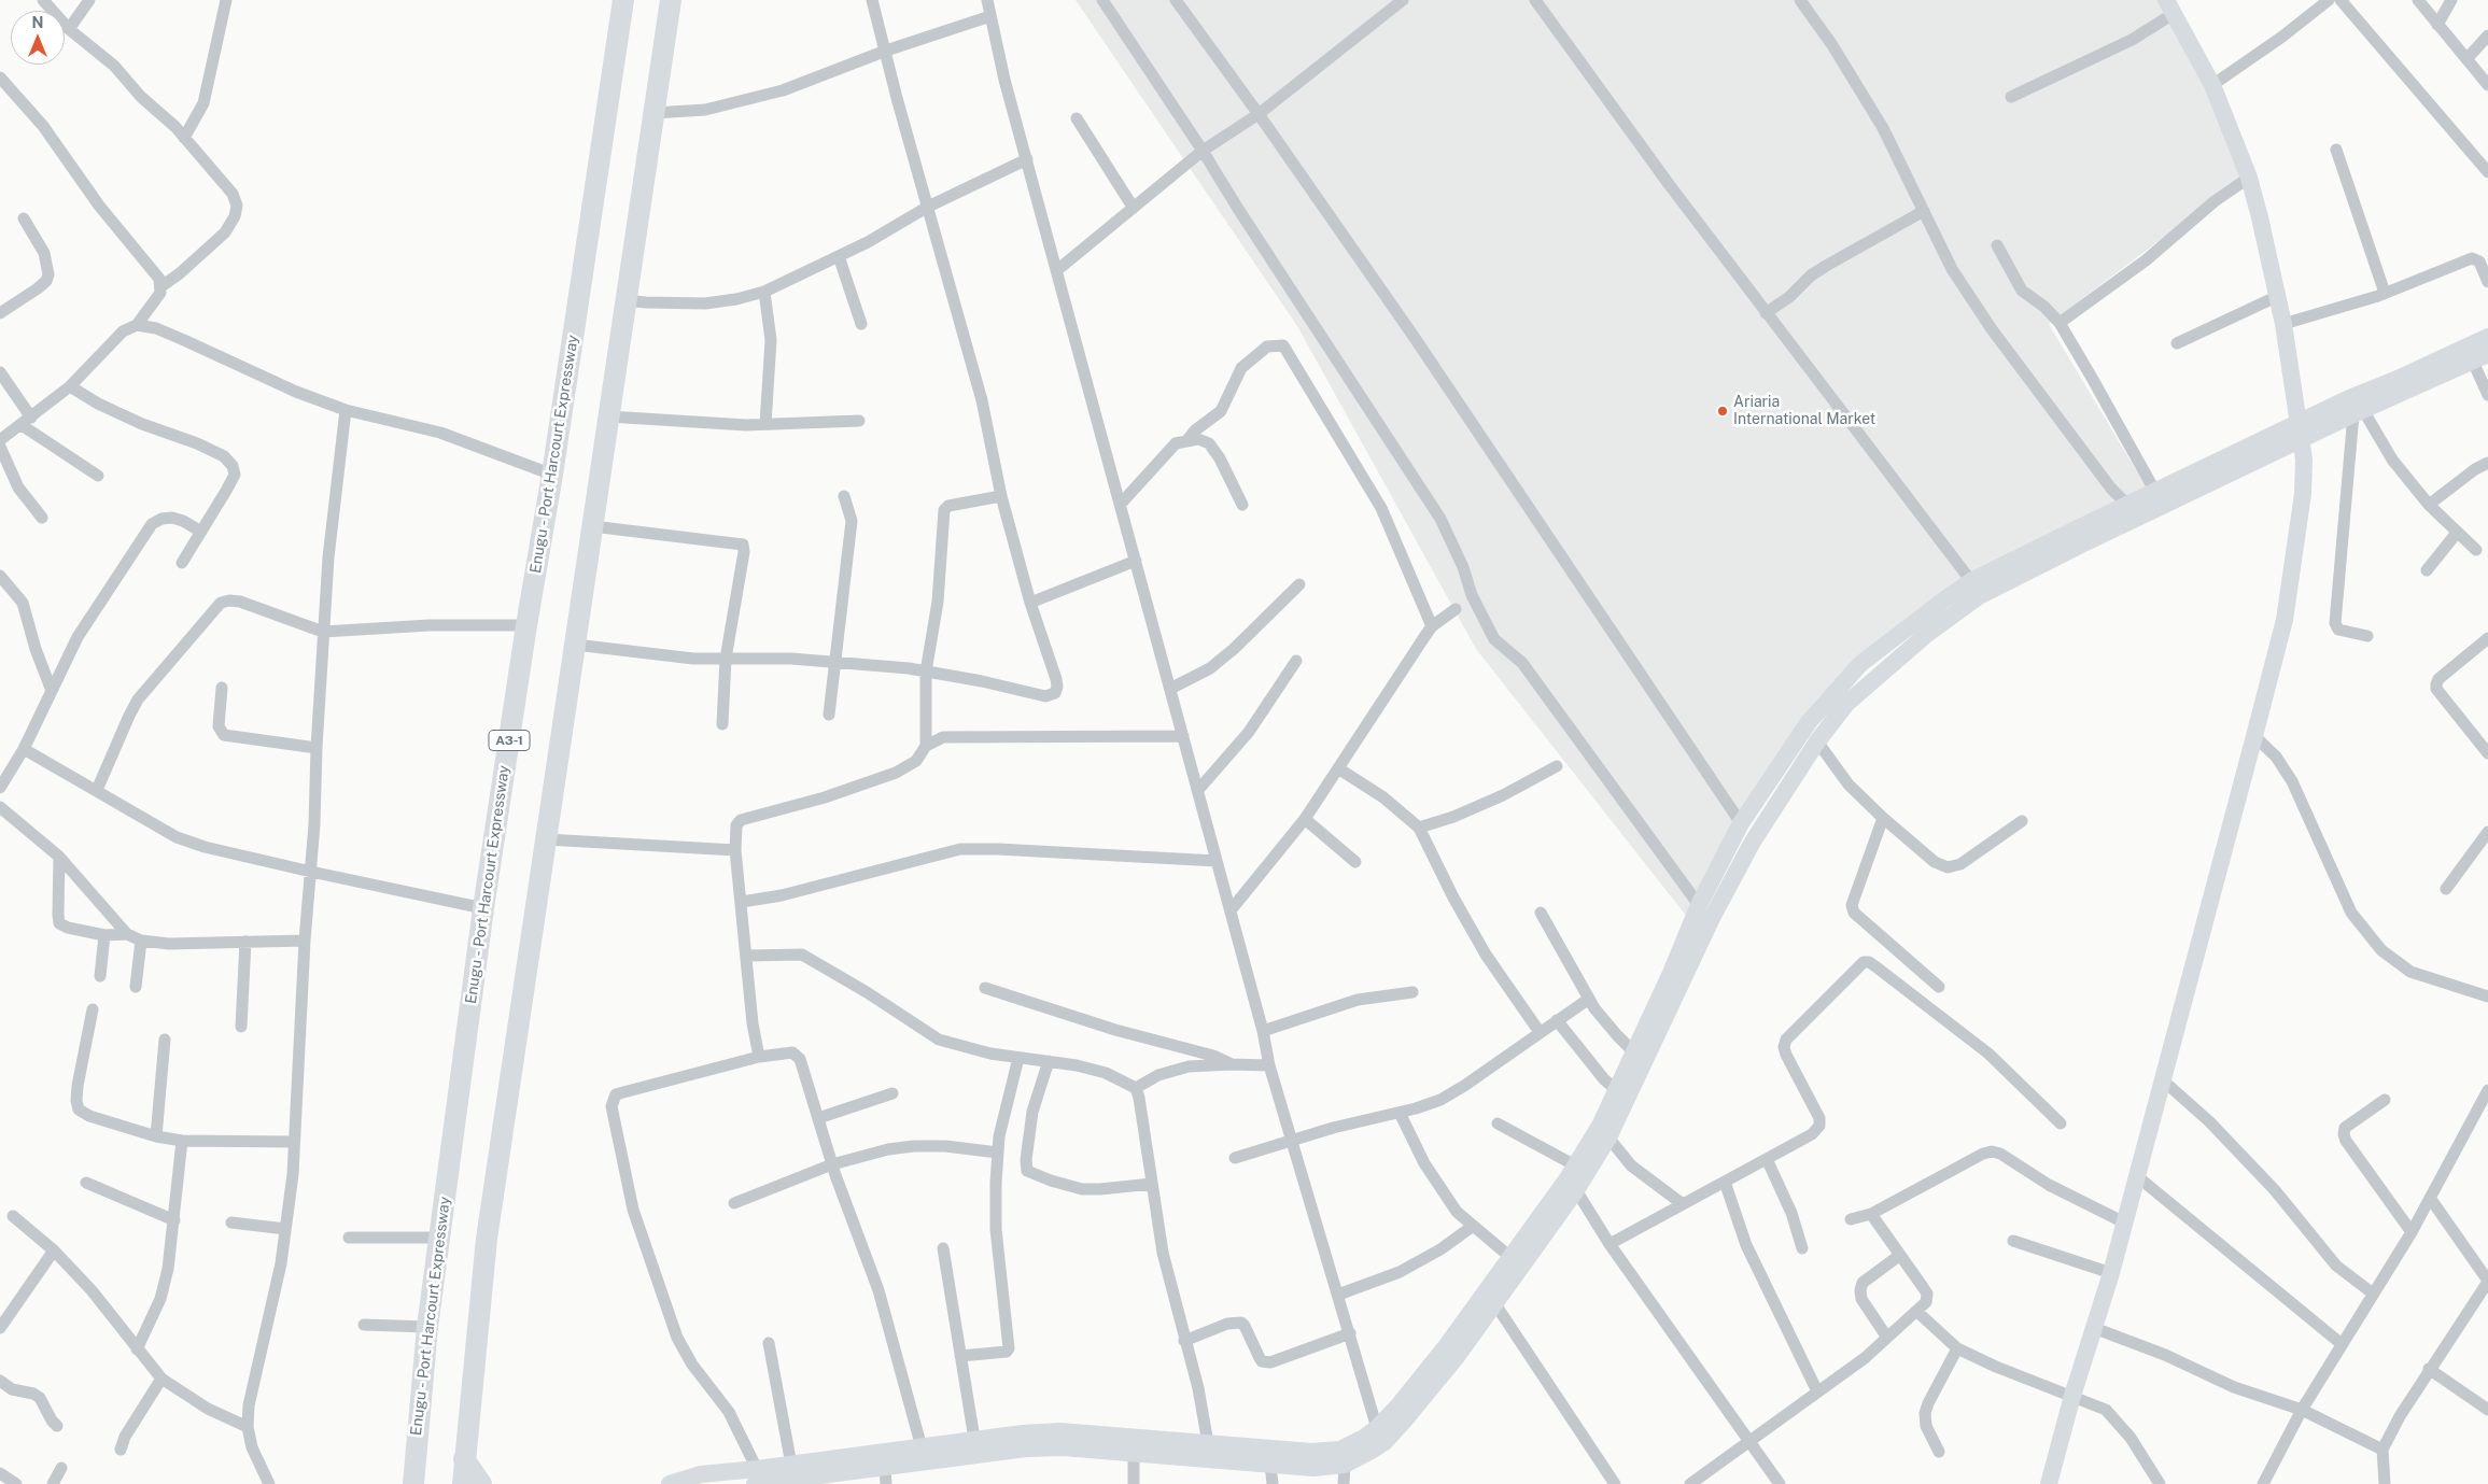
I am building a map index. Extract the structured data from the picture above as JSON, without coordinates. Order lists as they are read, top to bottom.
{
  "streets": {
    "highway": ["Enugu - Port Harcourt Expressway", "A3-1"]
  },
  "places": ["Ariaria International Market"],
  "north": "top"
}
